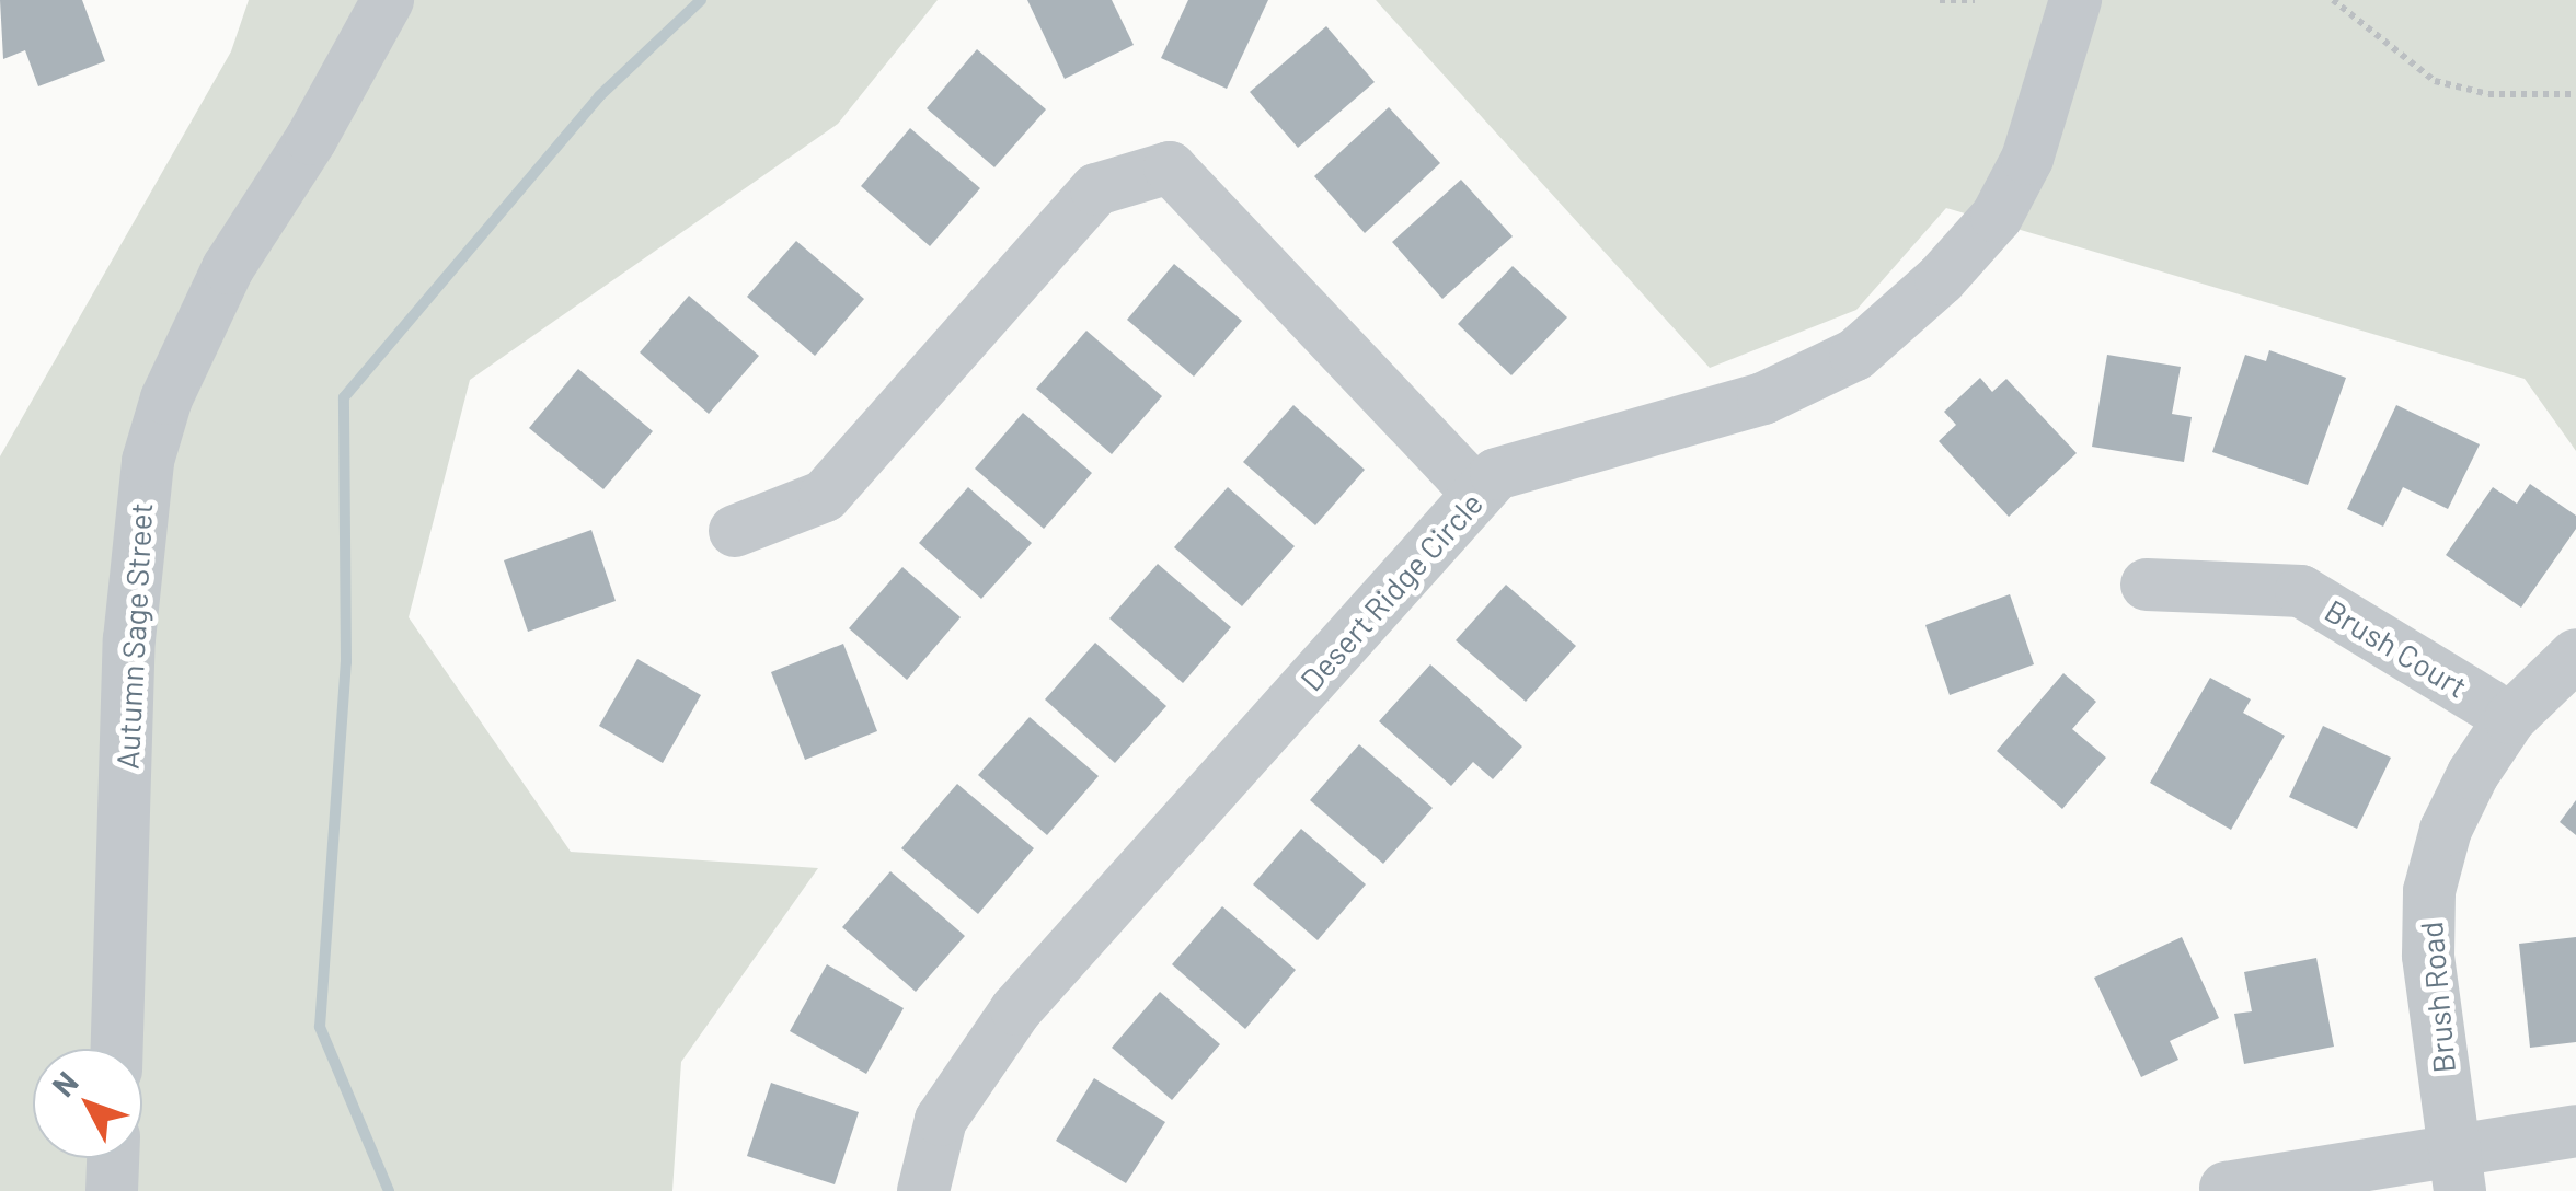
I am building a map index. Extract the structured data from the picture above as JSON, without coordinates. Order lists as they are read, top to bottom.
{
  "streets": {
    "street": [
      "Desert Ridge Circle",
      "Autumn Sage Street",
      "Brush Court",
      "Brush Road"
    ]
  },
  "crossings": [
    ["Brush Court", "Brush Road"]
  ],
  "north": "top left"
}
